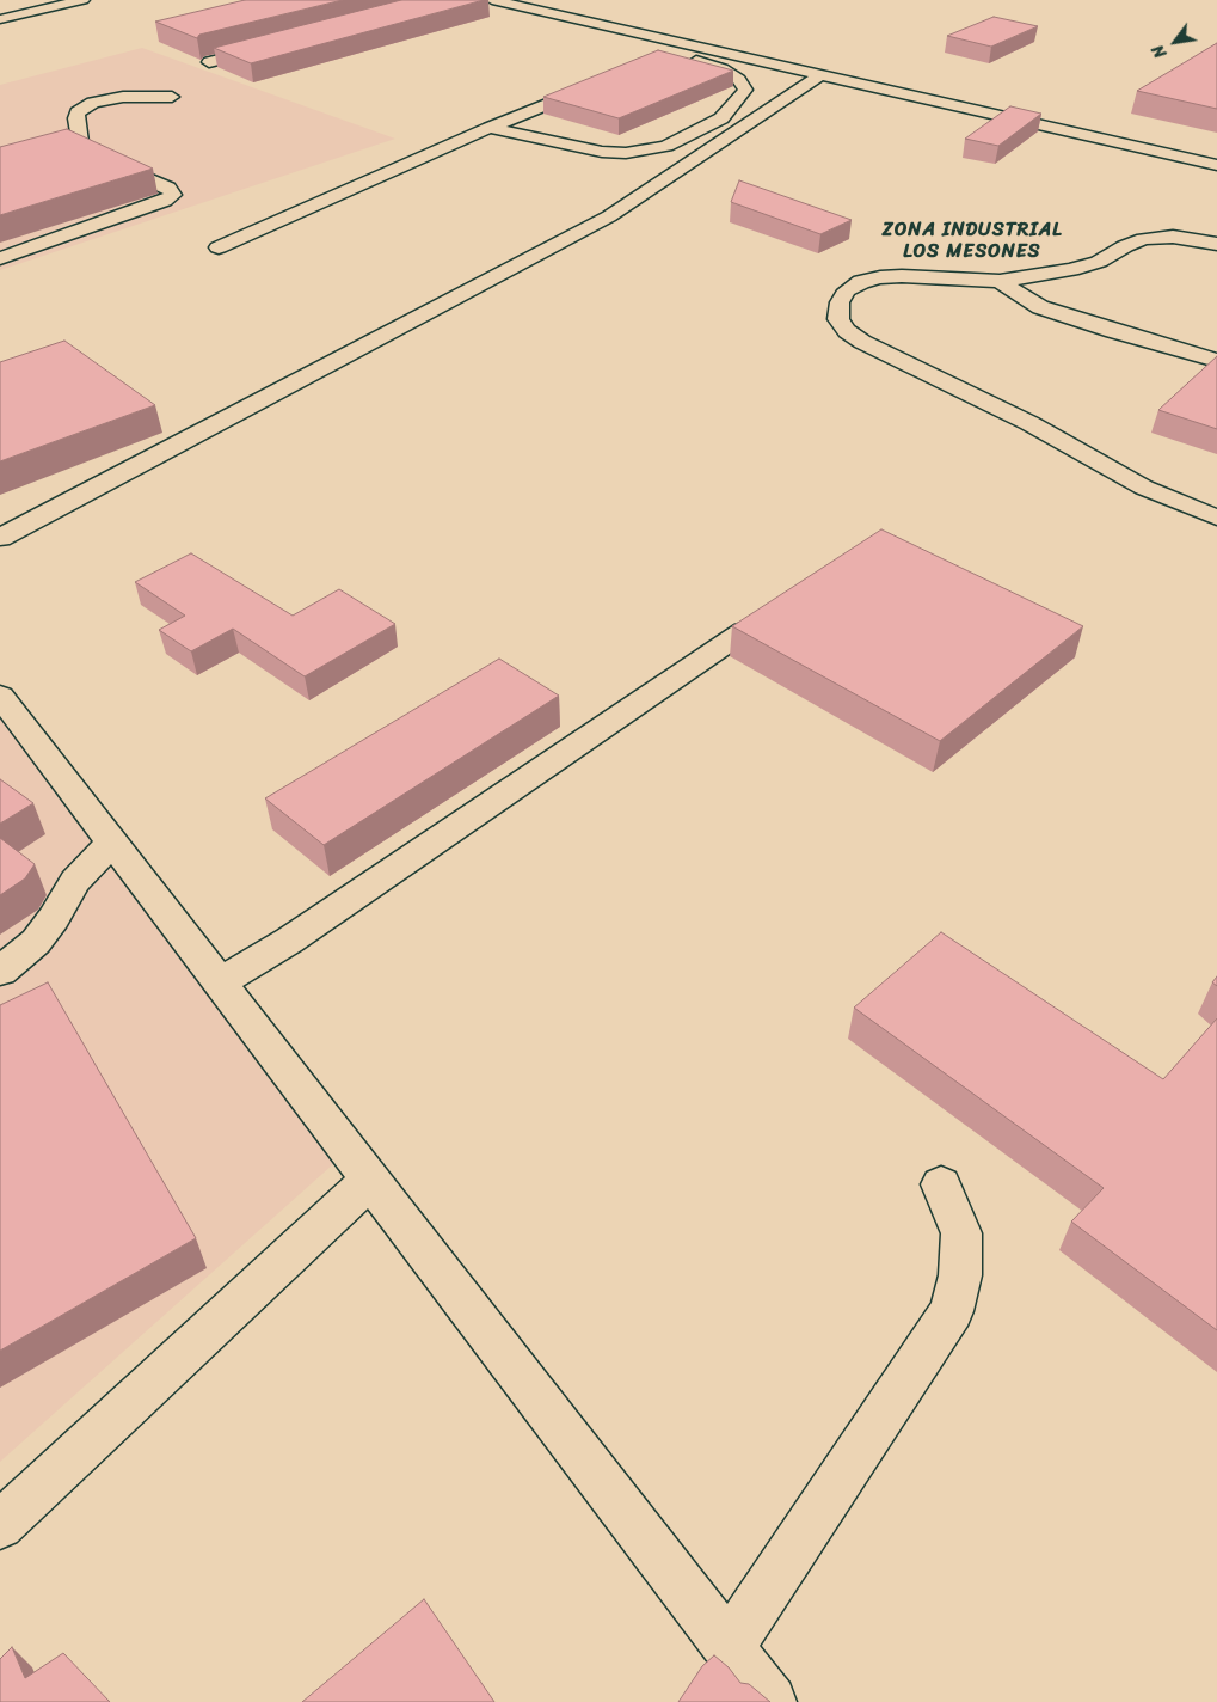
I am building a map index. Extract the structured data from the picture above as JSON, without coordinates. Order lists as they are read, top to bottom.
{
  "districts": ["ZONA INDUSTRIAL LOS MESONES"],
  "north": "bottom left"
}
